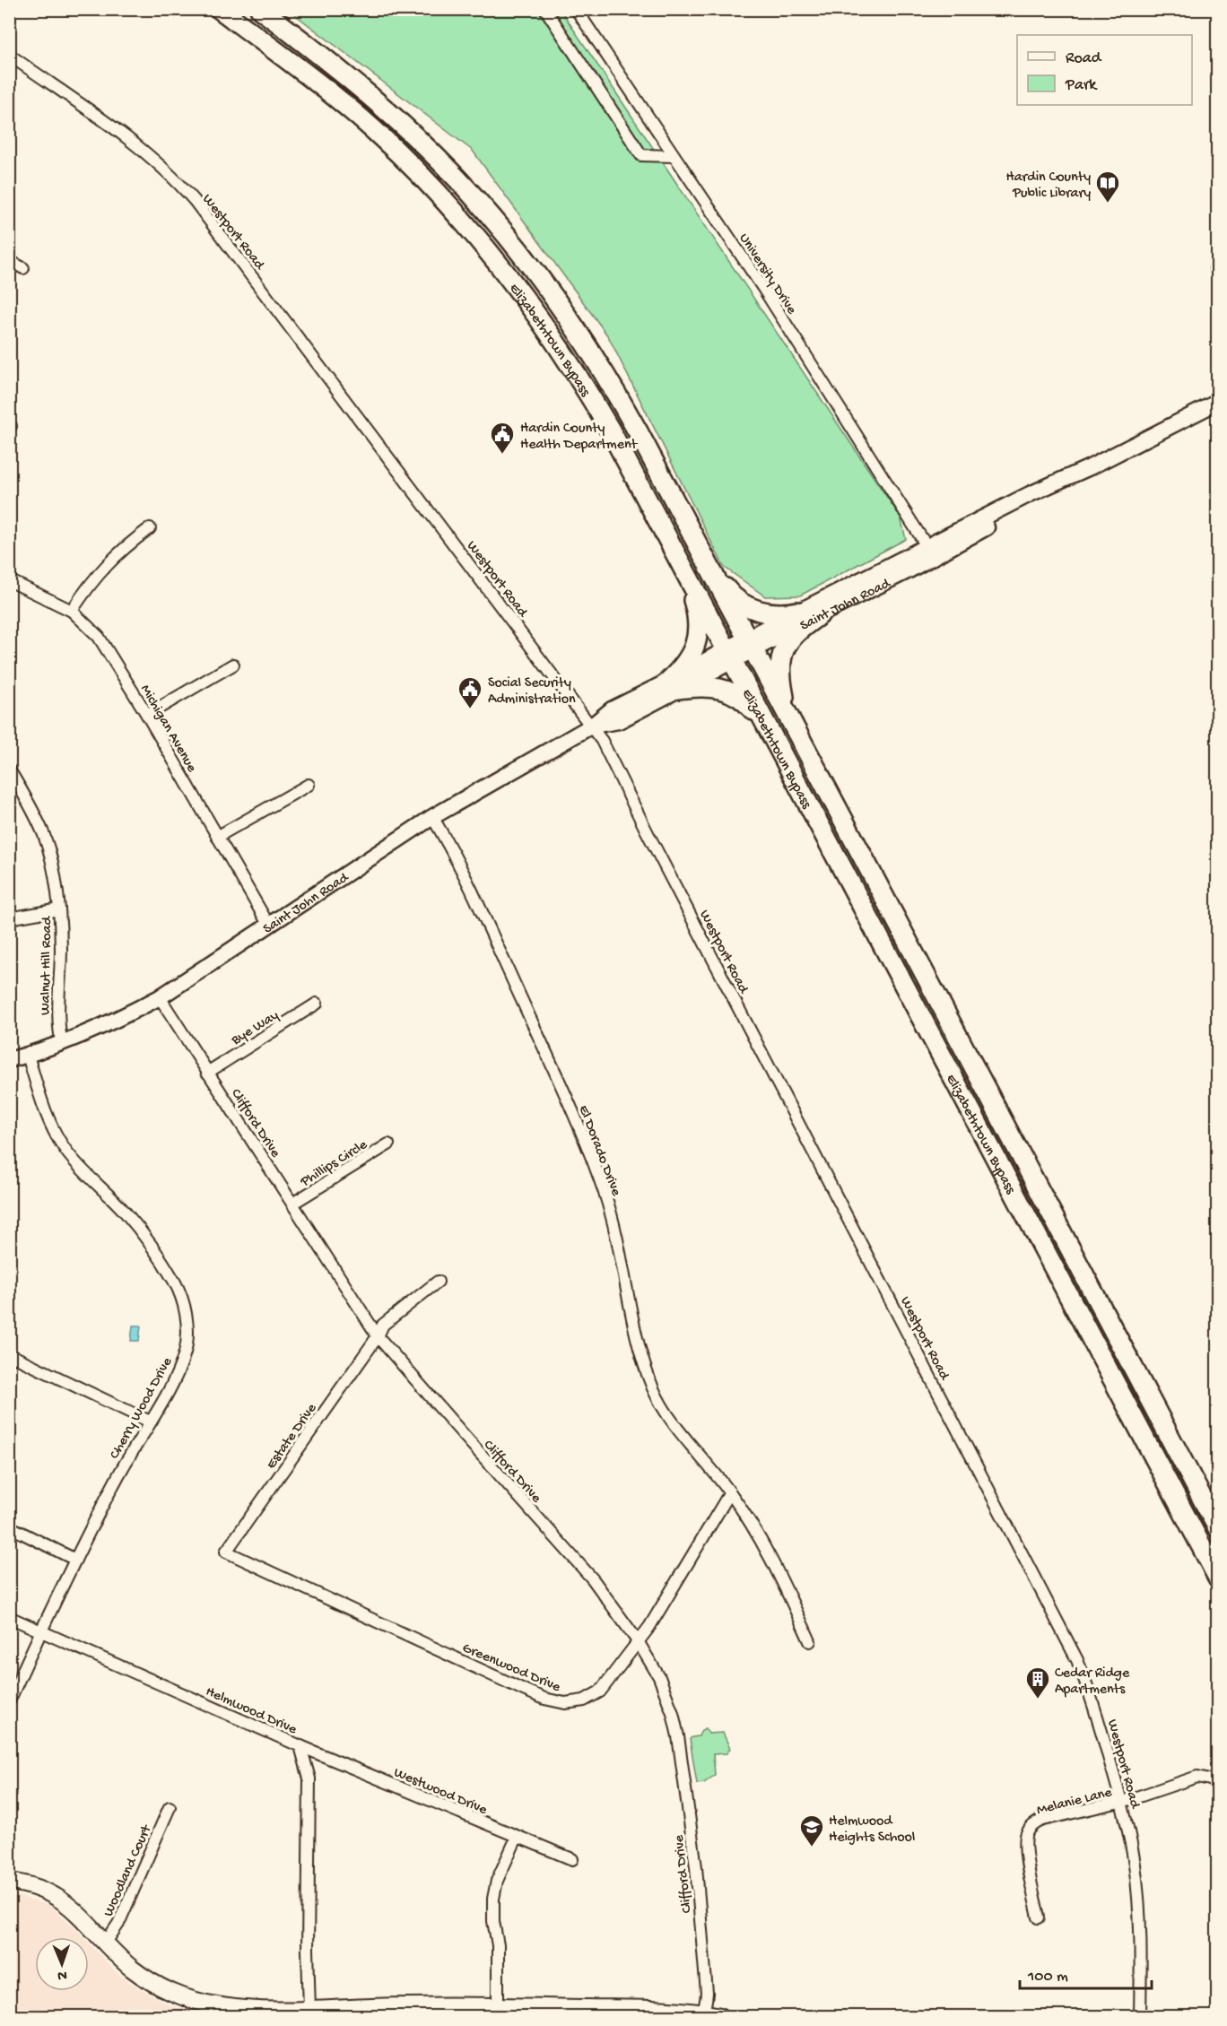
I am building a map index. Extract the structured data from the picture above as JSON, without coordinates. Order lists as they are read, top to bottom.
{
  "streets": {
    "highway": ["Elizabethtown Bypass"],
    "street": [
      "Westport Road",
      "University Drive",
      "Saint John Road",
      "Michigan Avenue",
      "Walnut Hill Road",
      "Bye Way",
      "Clifford Drive",
      "El Dorado Drive",
      "Phillips Circle",
      "Cherry Wood Drive",
      "Estate Drive",
      "Greenwood Drive",
      "Helmwood Drive",
      "Westwood Drive",
      "Melanie Lane",
      "Woodland Court"
    ]
  },
  "crossings": [
    ["Westport Road", "Saint John Road"],
    ["Westport Road", "Melanie Lane"],
    ["University Drive", "Saint John Road"],
    ["Elizabethtown Bypass", "Saint John Road"],
    ["Saint John Road", "Michigan Avenue"],
    ["Saint John Road", "Walnut Hill Road"],
    ["Saint John Road", "Clifford Drive"],
    ["Saint John Road", "El Dorado Drive"],
    ["Saint John Road", "Cherry Wood Drive"],
    ["Bye Way", "Clifford Drive"],
    ["Clifford Drive", "Phillips Circle"],
    ["Clifford Drive", "Estate Drive"],
    ["Clifford Drive", "Greenwood Drive"],
    ["El Dorado Drive", "Greenwood Drive"],
    ["Cherry Wood Drive", "Helmwood Drive"],
    ["Estate Drive", "Greenwood Drive"],
    ["Helmwood Drive", "Westwood Drive"]
  ],
  "places": {
    "library": ["Hardin County Public Library"],
    "public building": ["Hardin County Health Department", "Social Security Administration"],
    "building": ["Cedar Ridge Apartments"],
    "school or university": ["Helmwood Heights School"]
  },
  "legend": ["Road", "Park"],
  "scale_bar": "100 m",
  "north": "bottom"
}
